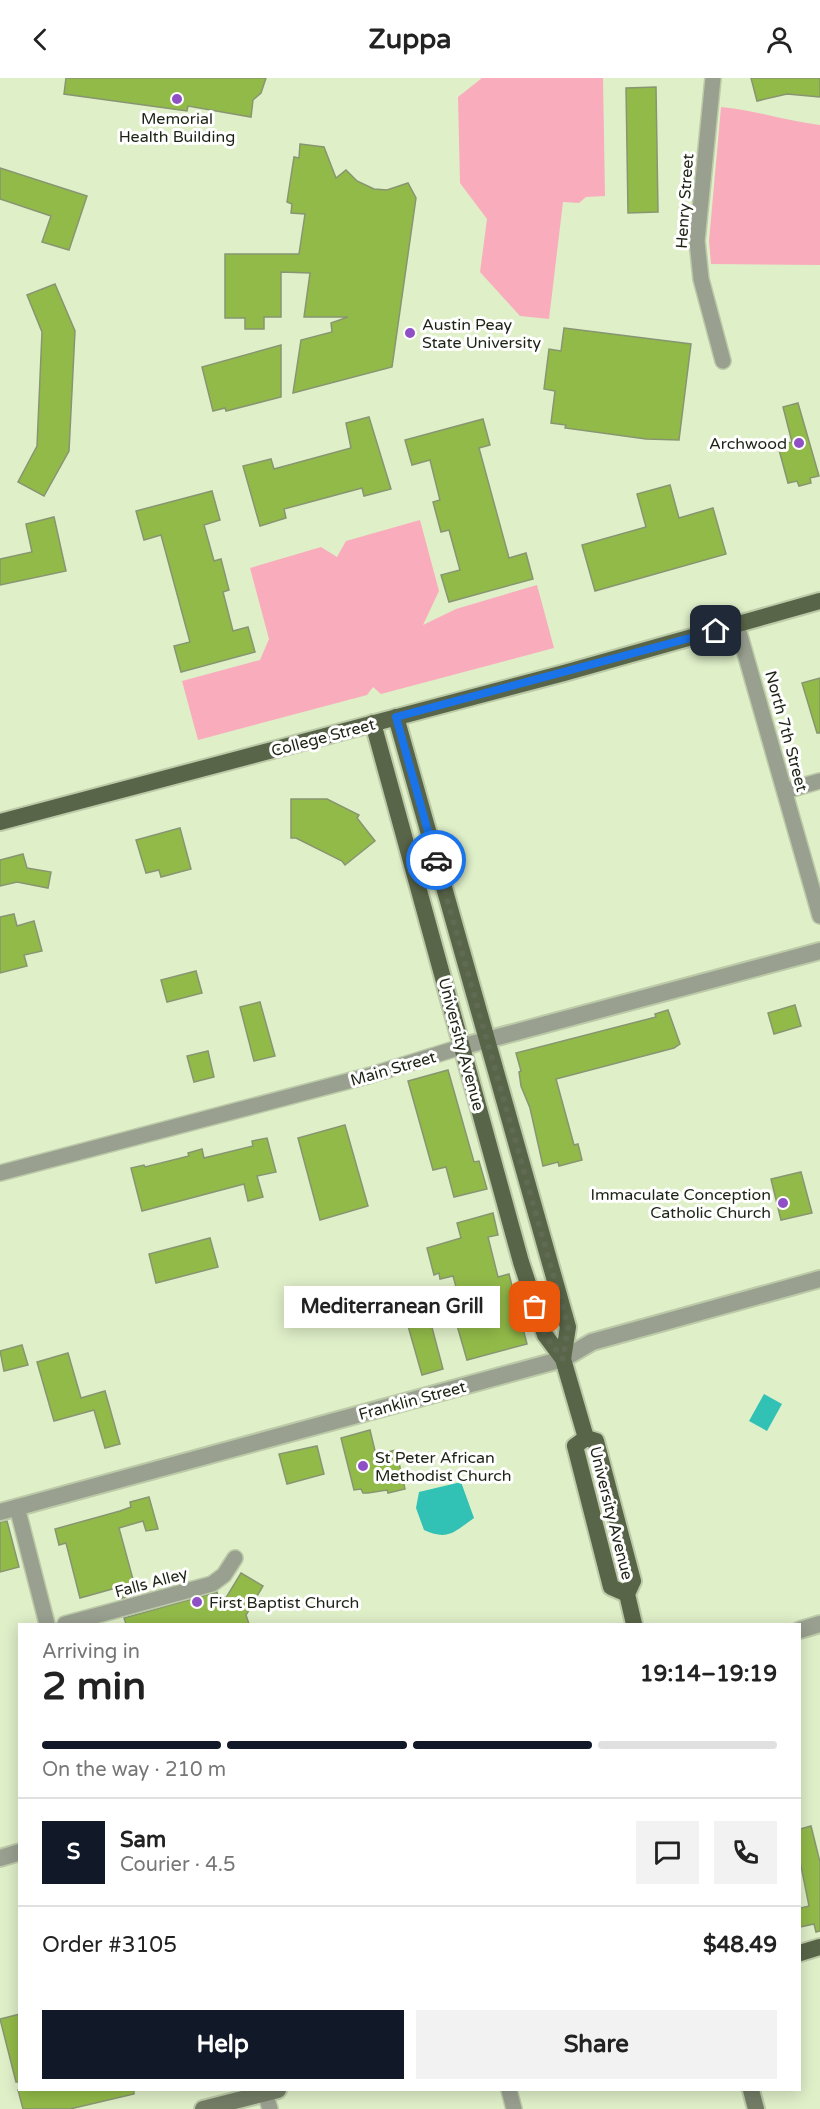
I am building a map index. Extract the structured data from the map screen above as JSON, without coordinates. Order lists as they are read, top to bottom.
{
  "streets": {
    "main road": ["College Street", "University Avenue"],
    "street": [
      "Henry Street",
      "North 7th Street",
      "Main Street",
      "Franklin Street",
      "Falls Alley"
    ]
  },
  "crossings": [
    ["North 7th Street", "College Street"],
    ["College Street", "University Avenue"],
    ["University Avenue", "Main Street"],
    ["University Avenue", "Franklin Street"]
  ],
  "places": [
    "Memorial Health Building",
    "Austin Peay State University",
    "Archwood",
    "Immaculate Conception Catholic Church",
    "Mediterranean Grill",
    "St Peter African Methodist Church",
    "First Baptist Church"
  ],
  "page": {
    "header": "Zuppa",
    "bubble": "Mediterranean Grill",
    "heading": ["2 min", "Arriving in", "19:14–19:19"],
    "panel": [
      "Sam",
      "Courier · 4.5",
      "Order #3105",
      "$48.49"
    ],
    "bar": "On the way · 210 m",
    "round": "S",
    "buttons": ["Help", "Share"]
  }
}
